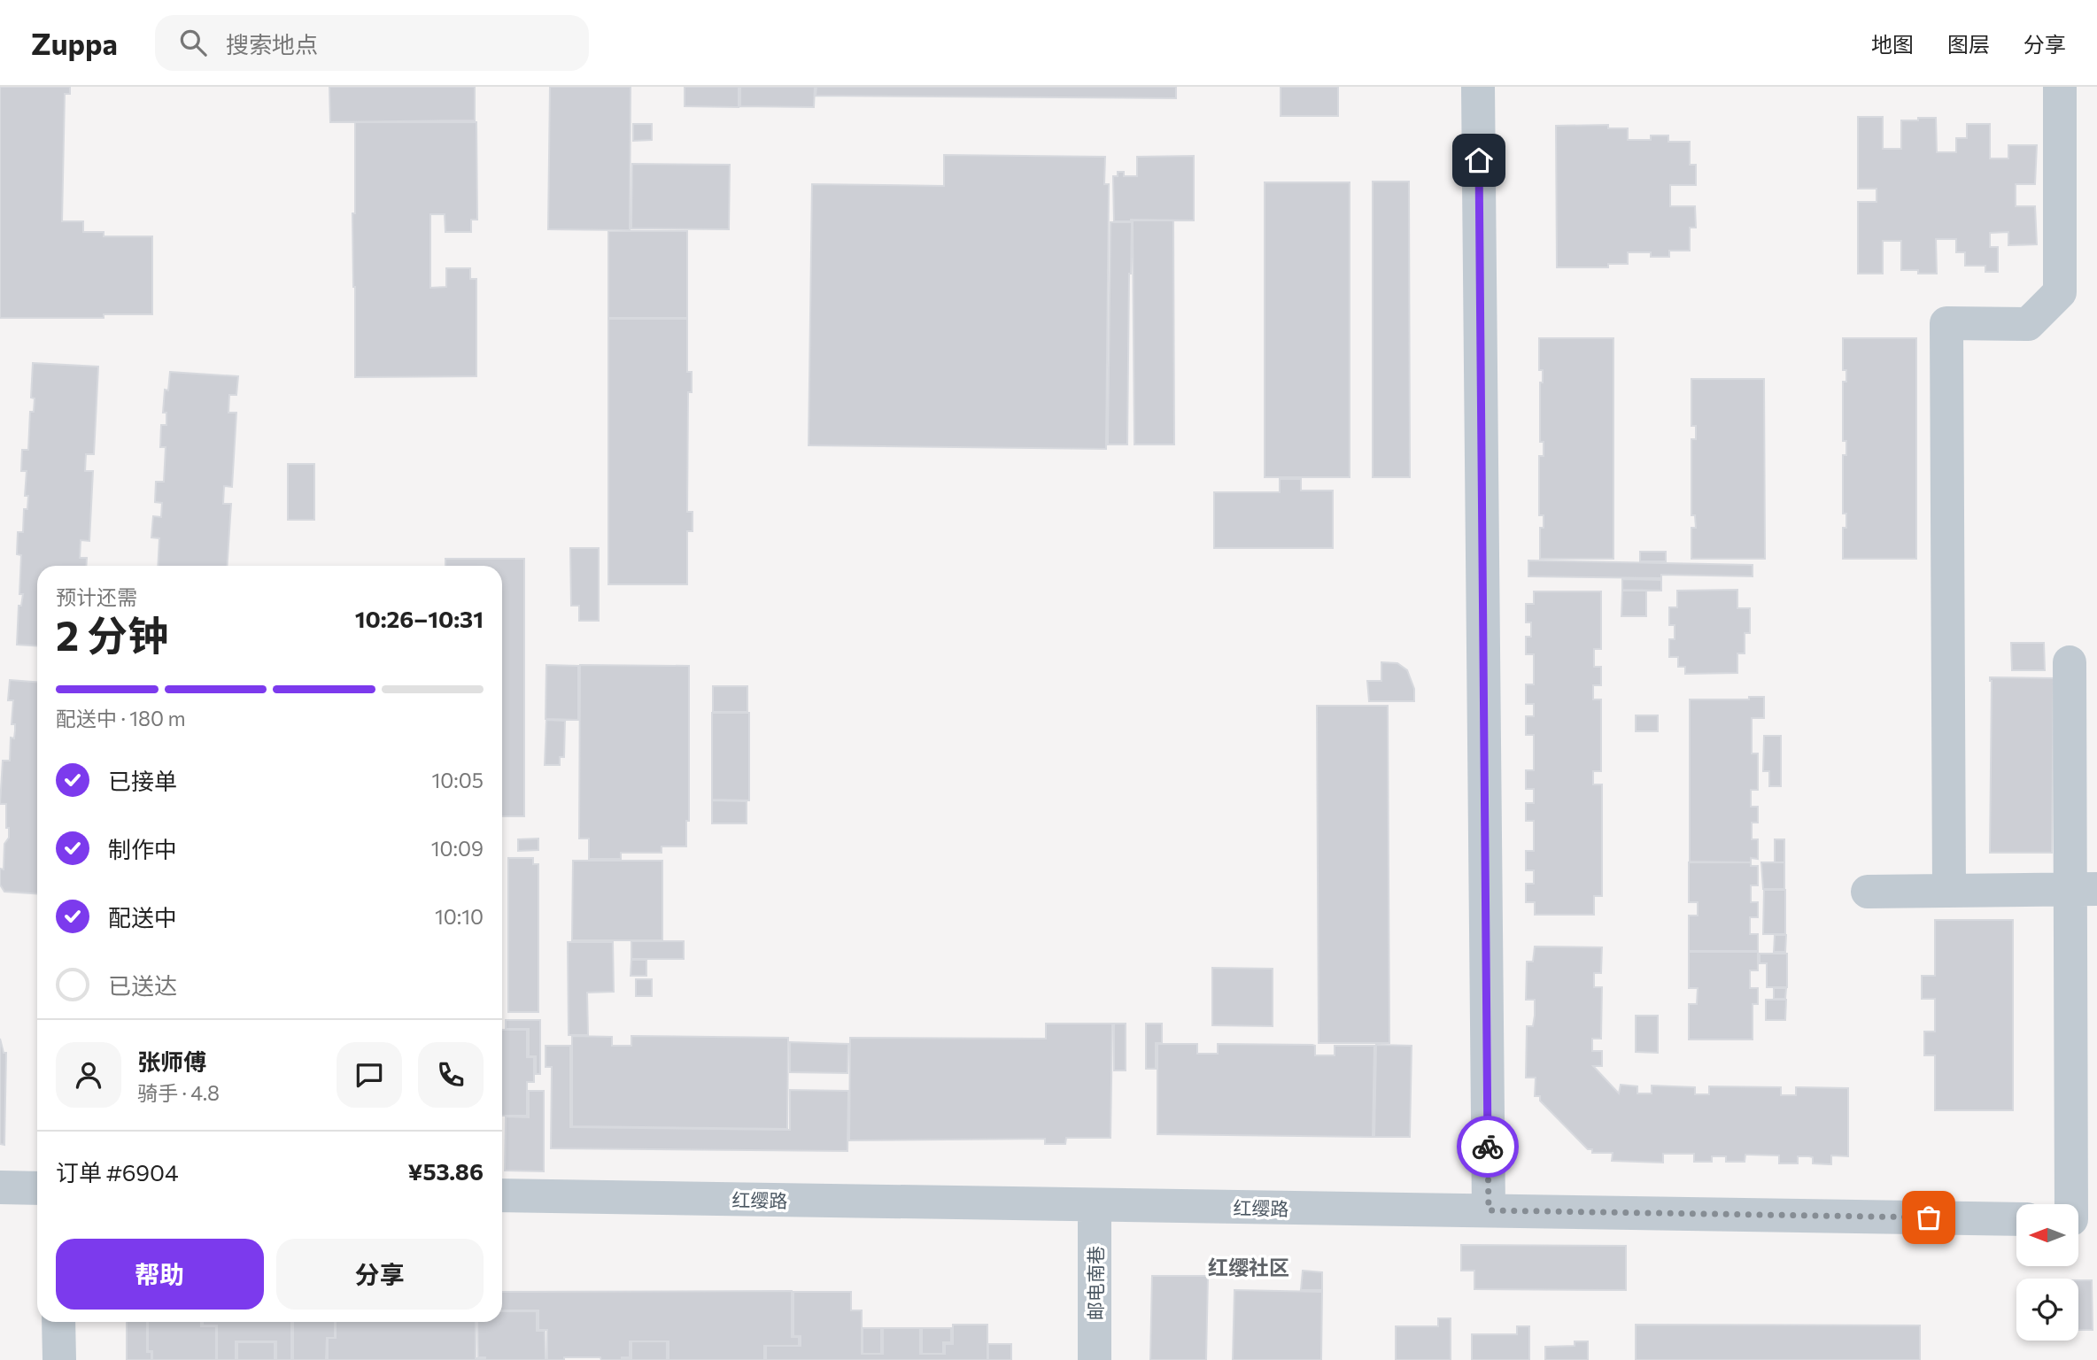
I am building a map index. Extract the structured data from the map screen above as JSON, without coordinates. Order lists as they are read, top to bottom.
{
  "streets": {
    "street": ["红缨路", "邮电南巷"]
  },
  "crossings": [
    ["红缨路", "邮电南巷"]
  ],
  "districts": ["红缨社区"],
  "north": "left",
  "page": {
    "header": "Zuppa",
    "search": "搜索地点",
    "nav": ["地图", "图层", "分享"],
    "heading": ["2 分钟", "预计还需", "10:26–10:31"],
    "panel": [
      "张师傅",
      "骑手 · 4.8",
      "订单 #6904",
      "¥53.86"
    ],
    "bar": "配送中 · 180 m",
    "list": [
      ["已接单", "10:05"],
      ["制作中", "10:09"],
      ["配送中", "10:10"],
      "已送达"
    ],
    "buttons": ["帮助", "分享"]
  }
}
